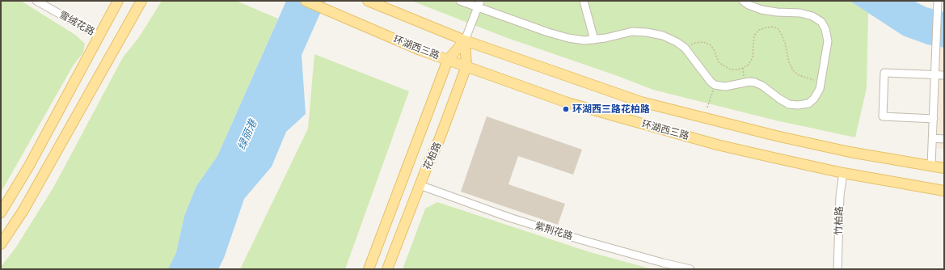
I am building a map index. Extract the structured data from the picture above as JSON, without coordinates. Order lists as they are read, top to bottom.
{
  "streets": {
    "main road": ["环湖西三路", "花柏路"],
    "street": ["雪绒花路", "竹柏路", "紫荆花路"]
  },
  "crossings": [
    ["环湖西三路", "花柏路"],
    ["环湖西三路", "竹柏路"],
    ["花柏路", "紫荆花路"]
  ],
  "water": ["绿丽港"],
  "places": ["环湖西三路花柏路"]
}
